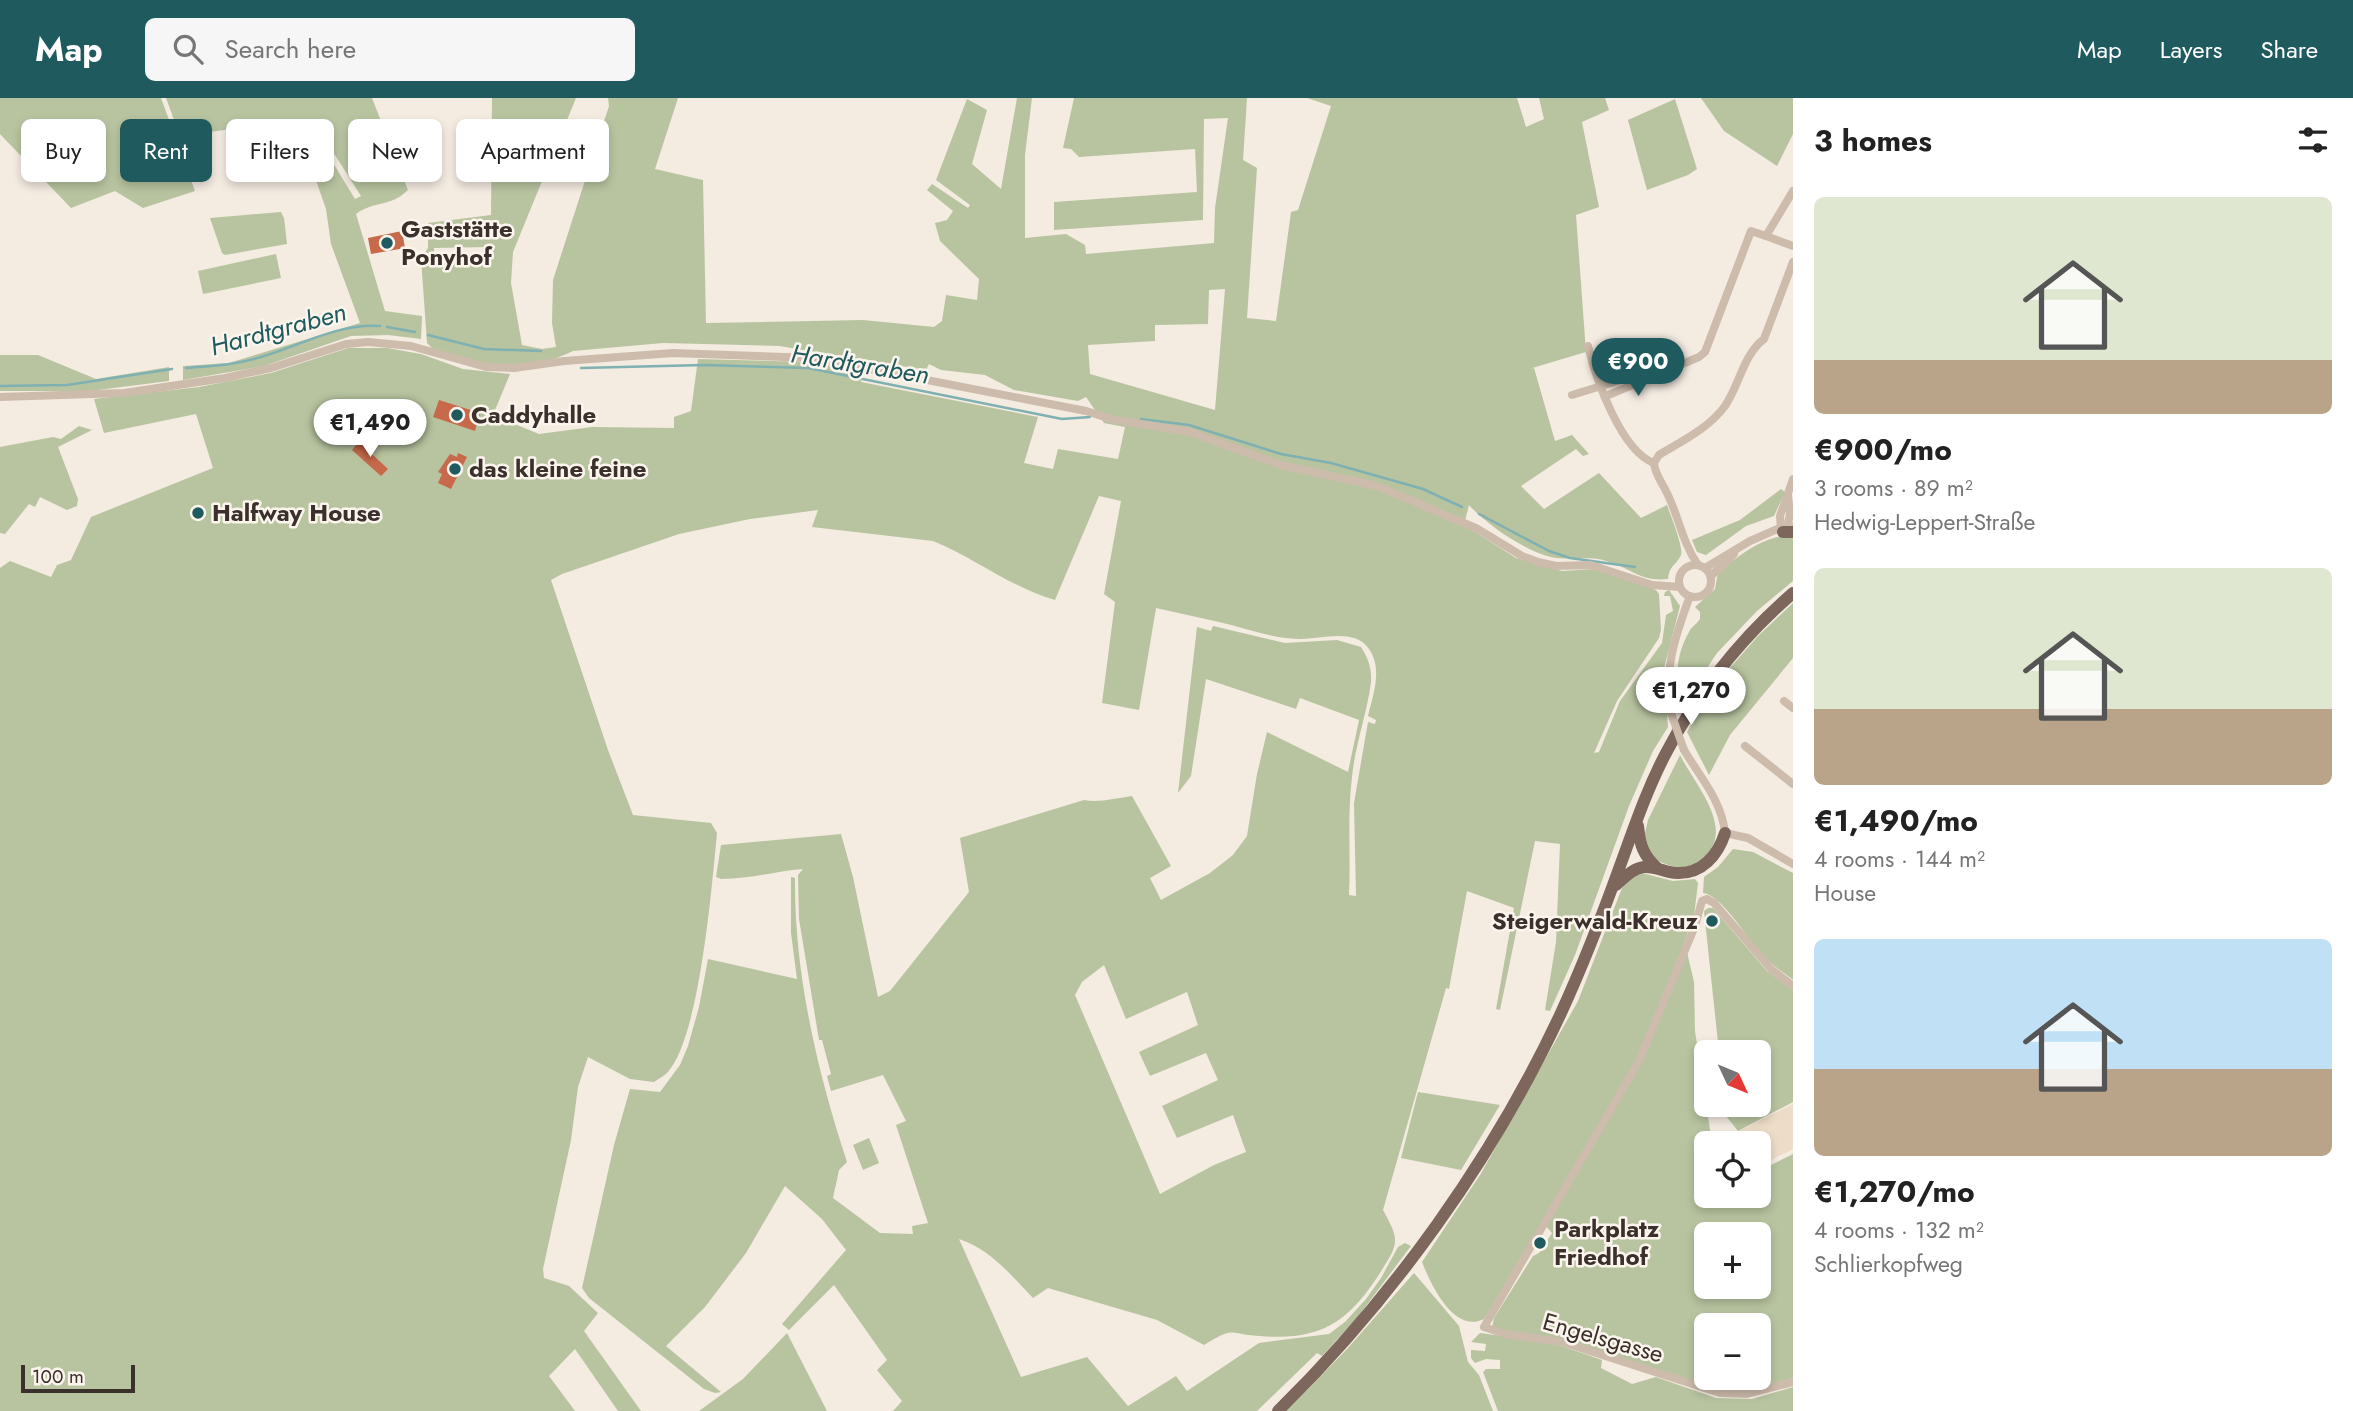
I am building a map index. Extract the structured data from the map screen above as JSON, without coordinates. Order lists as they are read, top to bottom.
{
  "streets": {
    "street": ["Engelsgasse"]
  },
  "water": ["Hardtgraben"],
  "places": [
    "Gaststätte Ponyhof",
    "Caddyhalle",
    "das kleine feine",
    "Halfway House",
    "Steigerwald-Kreuz",
    "Parkplatz Friedhof"
  ],
  "scale_bar": "100 m",
  "north": "bottom right",
  "page": {
    "header": "Map",
    "search": "Search here",
    "nav": ["Map", "Layers", "Share"],
    "heading": "3 homes",
    "chip": [
      "Buy",
      "Rent",
      "Filters",
      "New",
      "Apartment"
    ],
    "list": [
      {
        "name": "€900/mo",
        "note": "3 rooms · 89 m² · Hedwig-Leppert-Straße"
      },
      {
        "name": "€1,490/mo",
        "note": "4 rooms · 144 m² · House"
      },
      {
        "name": "€1,270/mo",
        "note": "4 rooms · 132 m² · Schlierkopfweg"
      }
    ],
    "price": ["€900", "€1,490", "€1,270"],
    "map_buttons": ["+", "−"],
    "scale": "100 m"
  }
}
